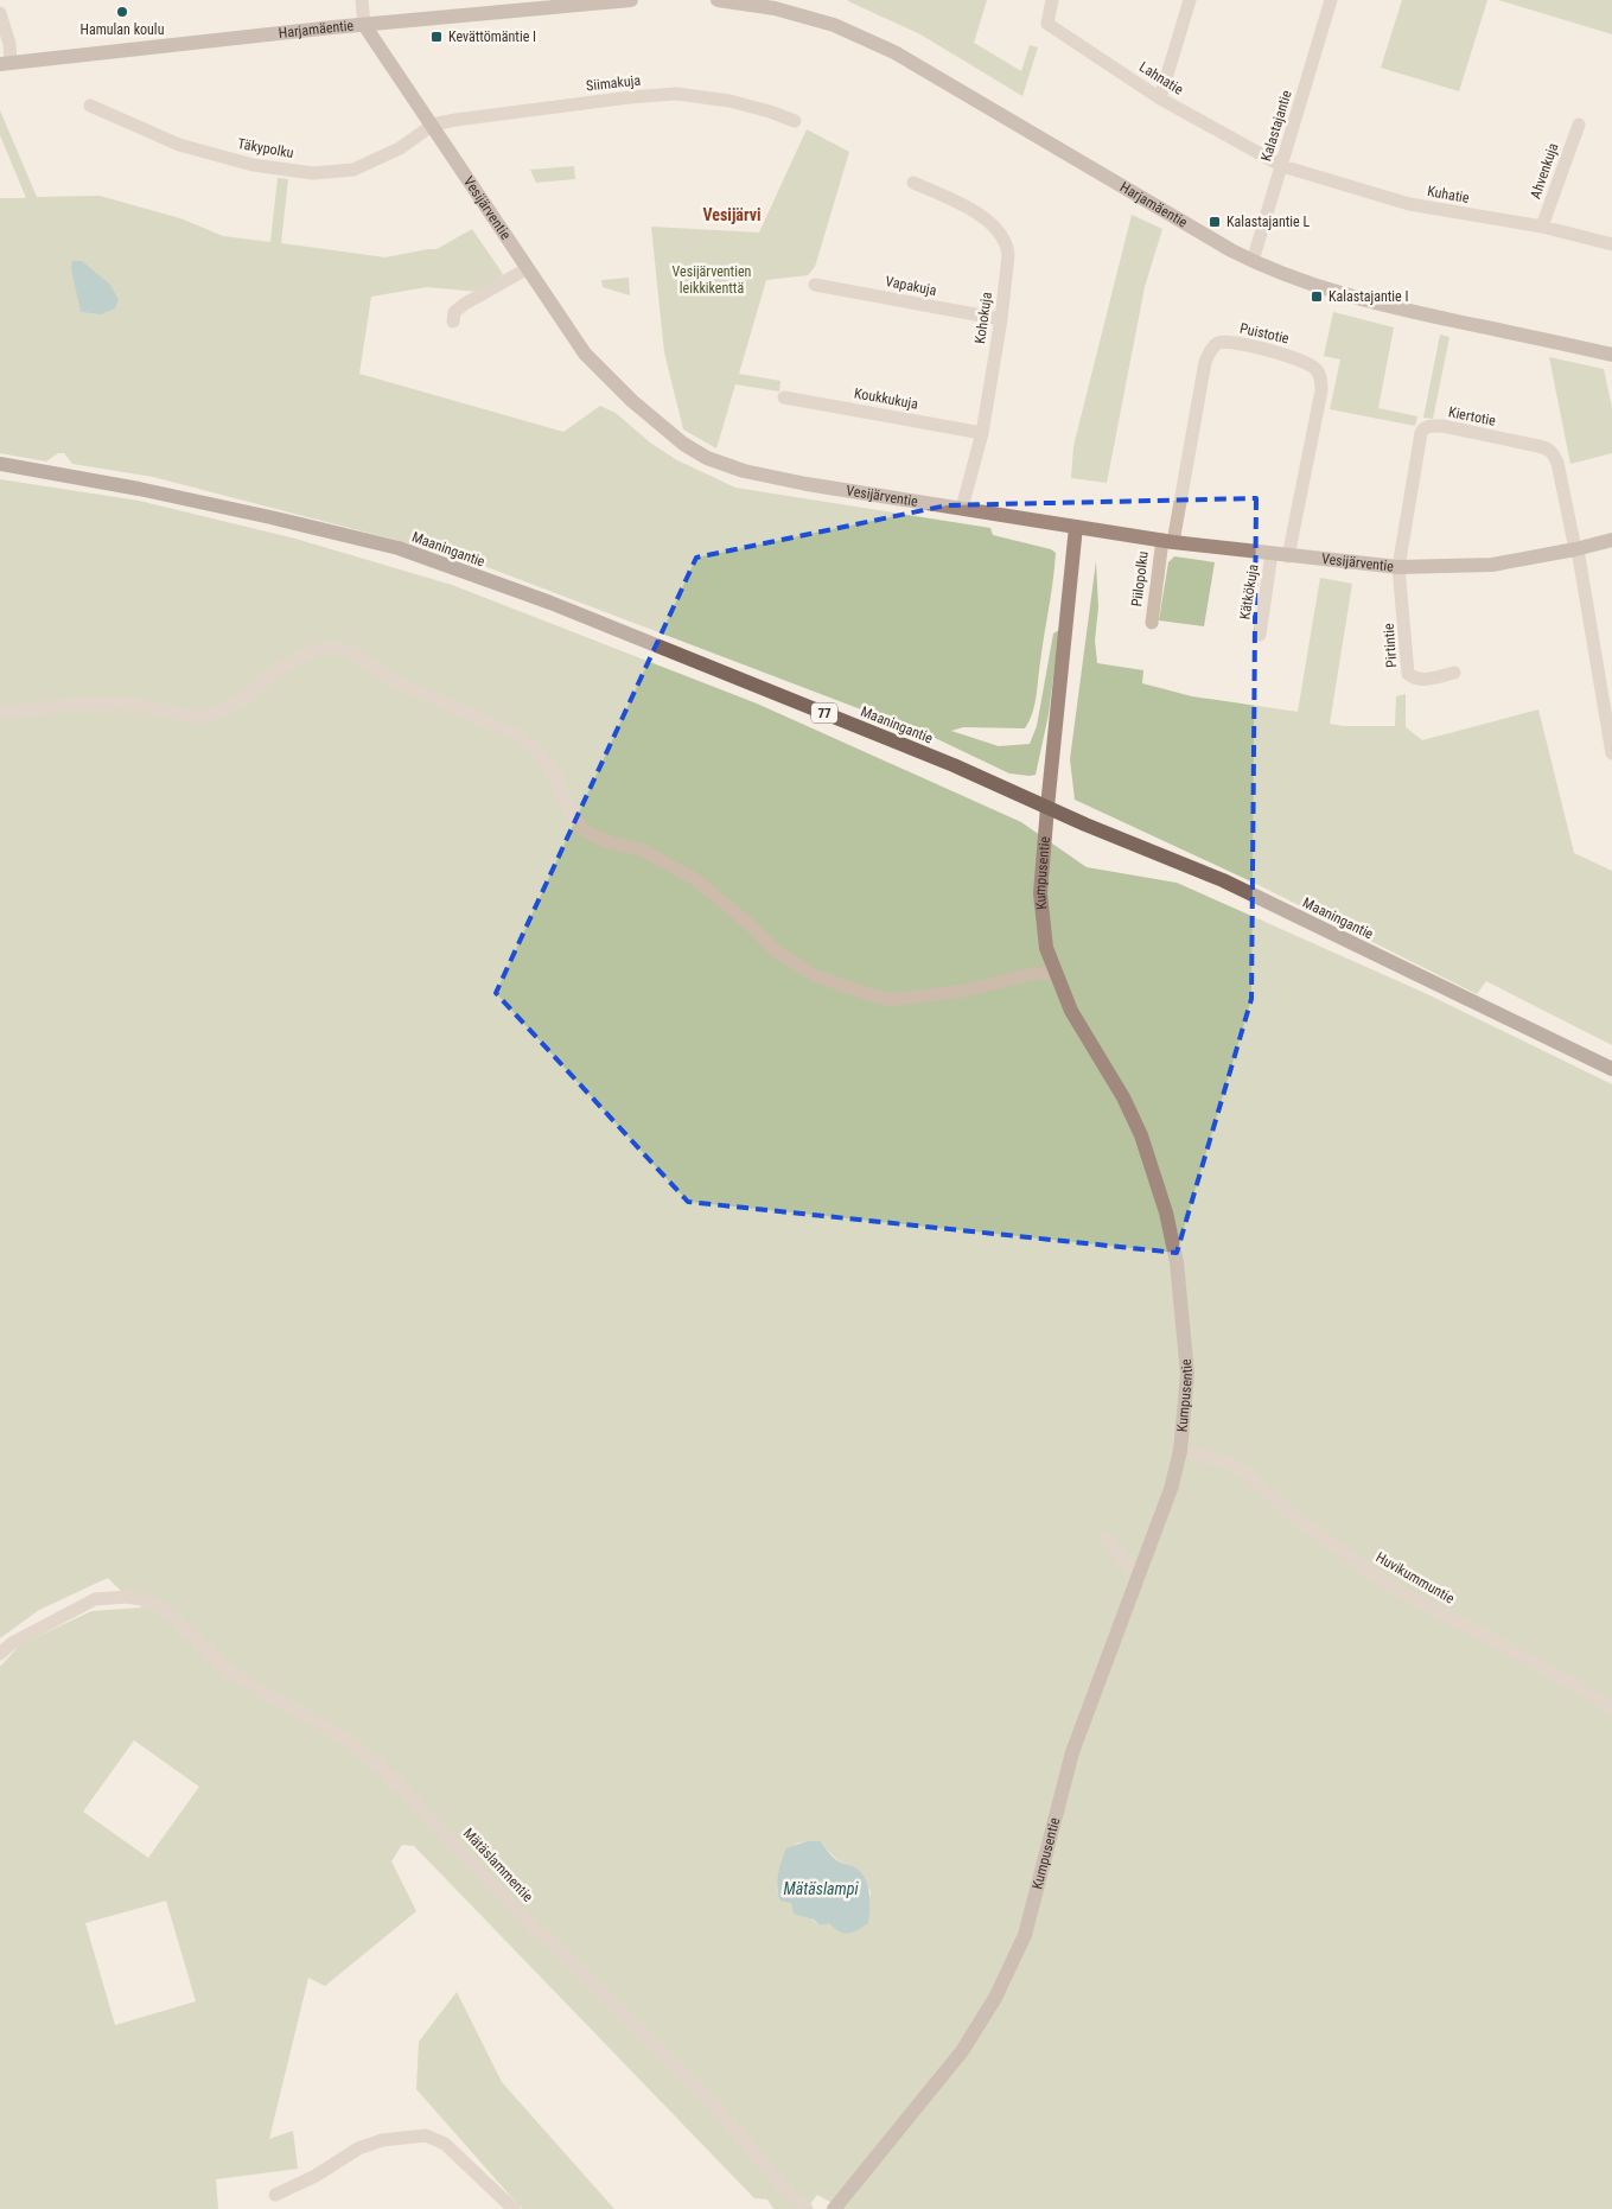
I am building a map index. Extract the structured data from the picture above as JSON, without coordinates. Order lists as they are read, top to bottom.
{
  "streets": {
    "main road": ["Maaningantie", "77"],
    "street": [
      "Harjamäentie",
      "Lahnatie",
      "Siimakuja",
      "Kalastajantie",
      "Täkypolku",
      "Ahvenkuja",
      "Kuhatie",
      "Vesijärventie",
      "Vapakuja",
      "Kohokuja",
      "Puistotie",
      "Koukkukuja",
      "Kiertotie",
      "Piilopolku",
      "Kätkökuja",
      "Pirtintie",
      "Kumpusentie",
      "Huvikummuntie",
      "Mätäslammentie"
    ]
  },
  "crossings": [
    ["Harjamäentie", "Kalastajantie"],
    ["Harjamäentie", "Vesijärventie"],
    ["Lahnatie", "Kalastajantie"],
    ["Lahnatie", "Kuhatie"],
    ["Siimakuja", "Täkypolku"],
    ["Siimakuja", "Vesijärventie"],
    ["Kalastajantie", "Kuhatie"],
    ["Täkypolku", "Vesijärventie"],
    ["Ahvenkuja", "Kuhatie"],
    ["Vesijärventie", "Kohokuja"],
    ["Vesijärventie", "Puistotie"],
    ["Vesijärventie", "Kiertotie"],
    ["Vesijärventie", "Piilopolku"],
    ["Vesijärventie", "Kätkökuja"],
    ["Vesijärventie", "Pirtintie"],
    ["Vesijärventie", "Kumpusentie"],
    ["Vapakuja", "Kohokuja"],
    ["Kohokuja", "Koukkukuja"],
    ["Puistotie", "Piilopolku"],
    ["Kiertotie", "Pirtintie"],
    ["Maaningantie", "Kumpusentie"],
    ["Kumpusentie", "Huvikummuntie"]
  ],
  "districts": ["Vesijärvi"],
  "water": ["Mätäslampi"],
  "parks": ["Vesijärventien leikkikenttä"],
  "places": {
    "other": ["Hamulan koulu"],
    "transit": ["Kevättömäntie I", "Kalastajantie L", "Kalastajantie I"]
  }
}
